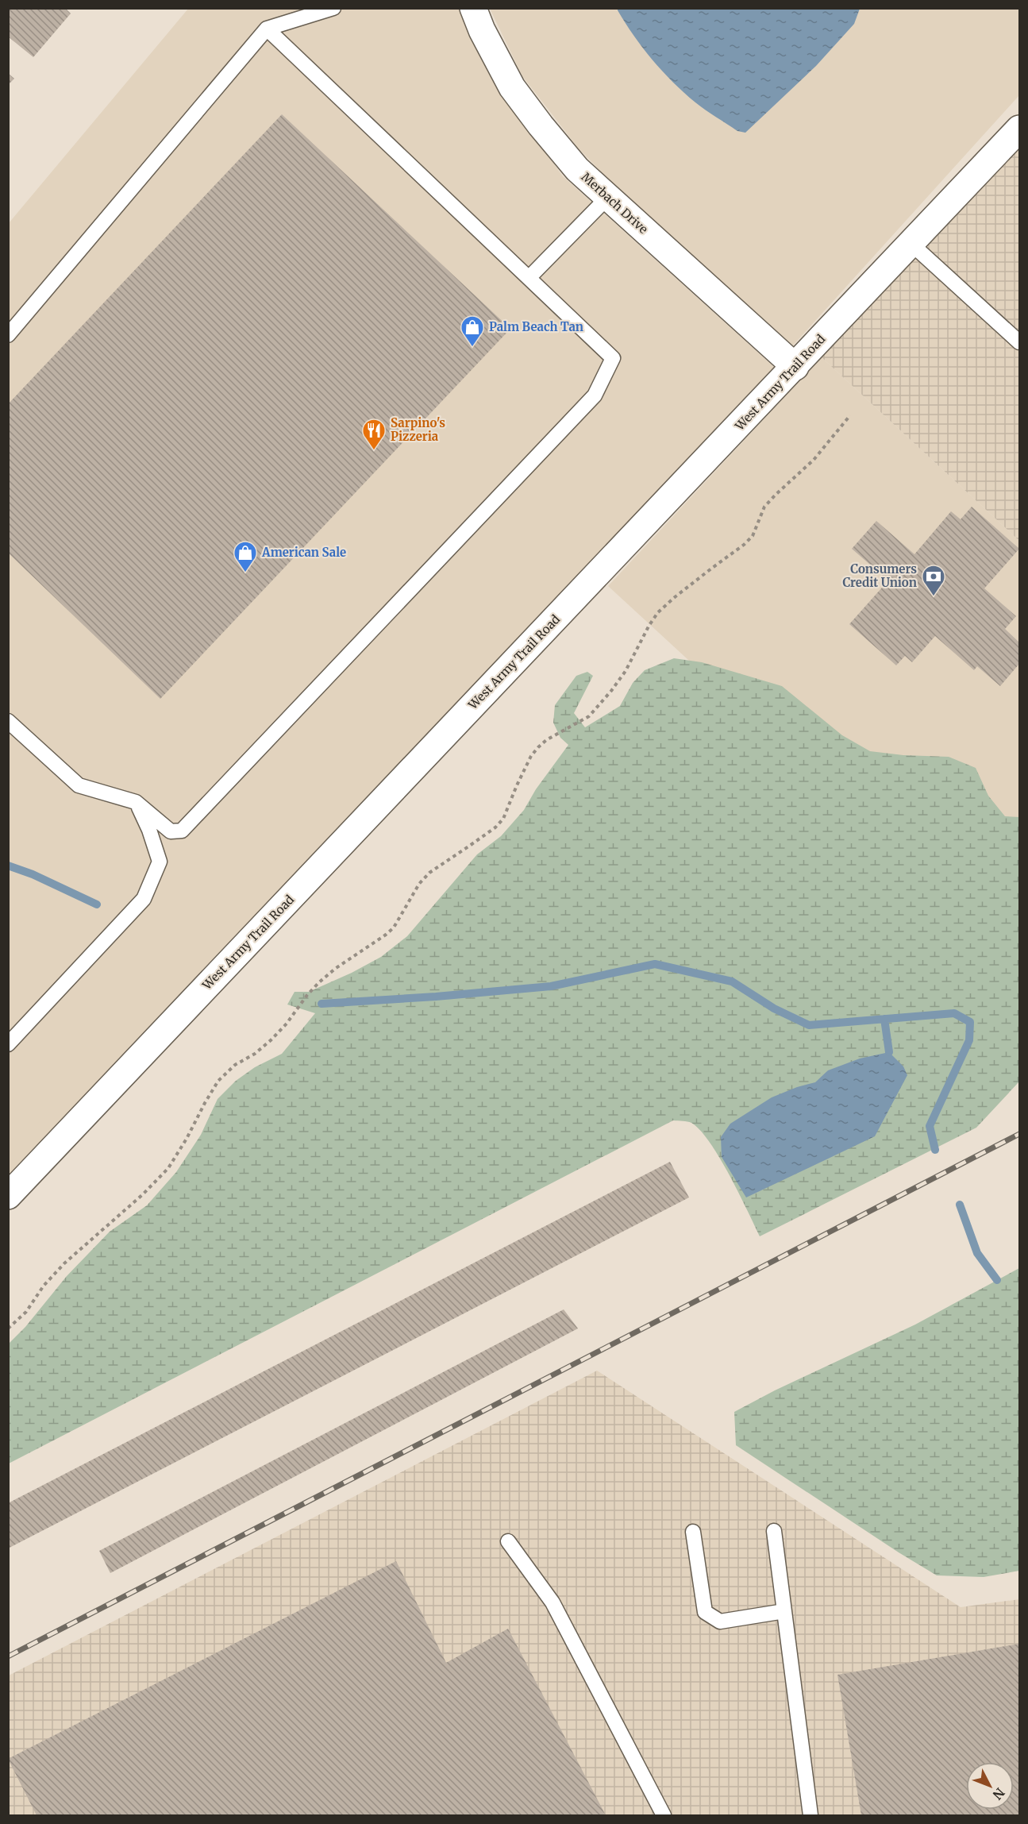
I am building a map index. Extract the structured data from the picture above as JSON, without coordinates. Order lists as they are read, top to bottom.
{
  "streets": {
    "main road": ["Merbach Drive", "West Army Trail Road"]
  },
  "crossings": [
    ["Merbach Drive", "West Army Trail Road"]
  ],
  "places": {
    "shop": ["Palm Beach Tan", "American Sale"],
    "restaurant": ["Sarpino's Pizzeria"],
    "bank": ["Consumers Credit Union"]
  },
  "north": "bottom right"
}
